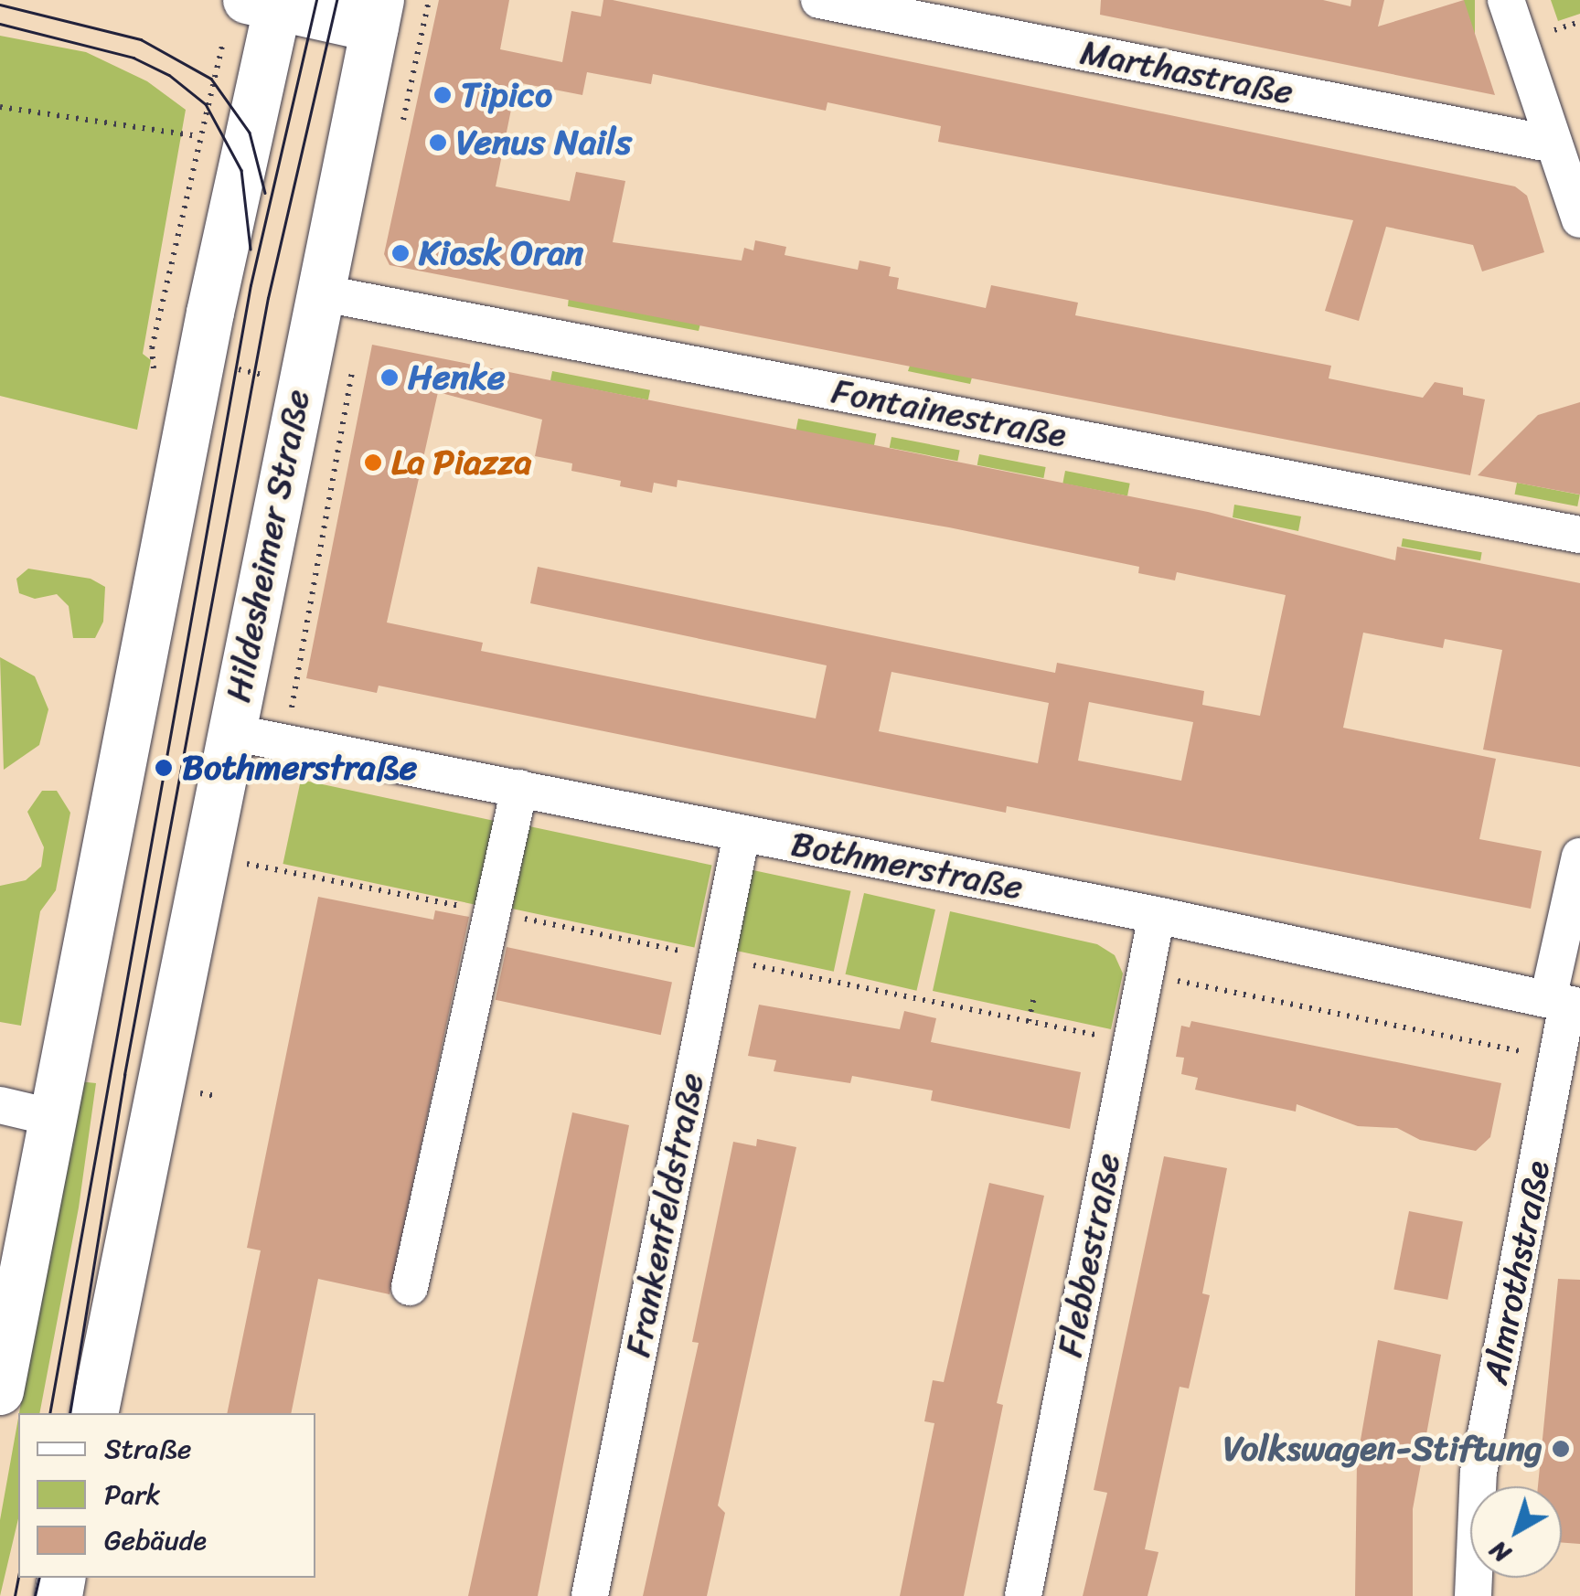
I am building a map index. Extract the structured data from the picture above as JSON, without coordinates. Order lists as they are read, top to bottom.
{
  "streets": {
    "main road": ["Hildesheimer Straße"],
    "street": [
      "Marthastraße",
      "Fontainestraße",
      "Bothmerstraße",
      "Frankenfeldstraße",
      "Flebbestraße",
      "Almrothstraße"
    ]
  },
  "crossings": [
    ["Fontainestraße", "Hildesheimer Straße"],
    ["Hildesheimer Straße", "Bothmerstraße"],
    ["Bothmerstraße", "Frankenfeldstraße"],
    ["Bothmerstraße", "Flebbestraße"],
    ["Bothmerstraße", "Almrothstraße"]
  ],
  "places": [
    "Tipico",
    "Venus Nails",
    "Kiosk Oran",
    "Henke",
    "La Piazza",
    "Bothmerstraße",
    "Volkswagen-Stiftung"
  ],
  "legend": ["Straße", "Park", "Gebäude"],
  "north": "bottom left"
}
